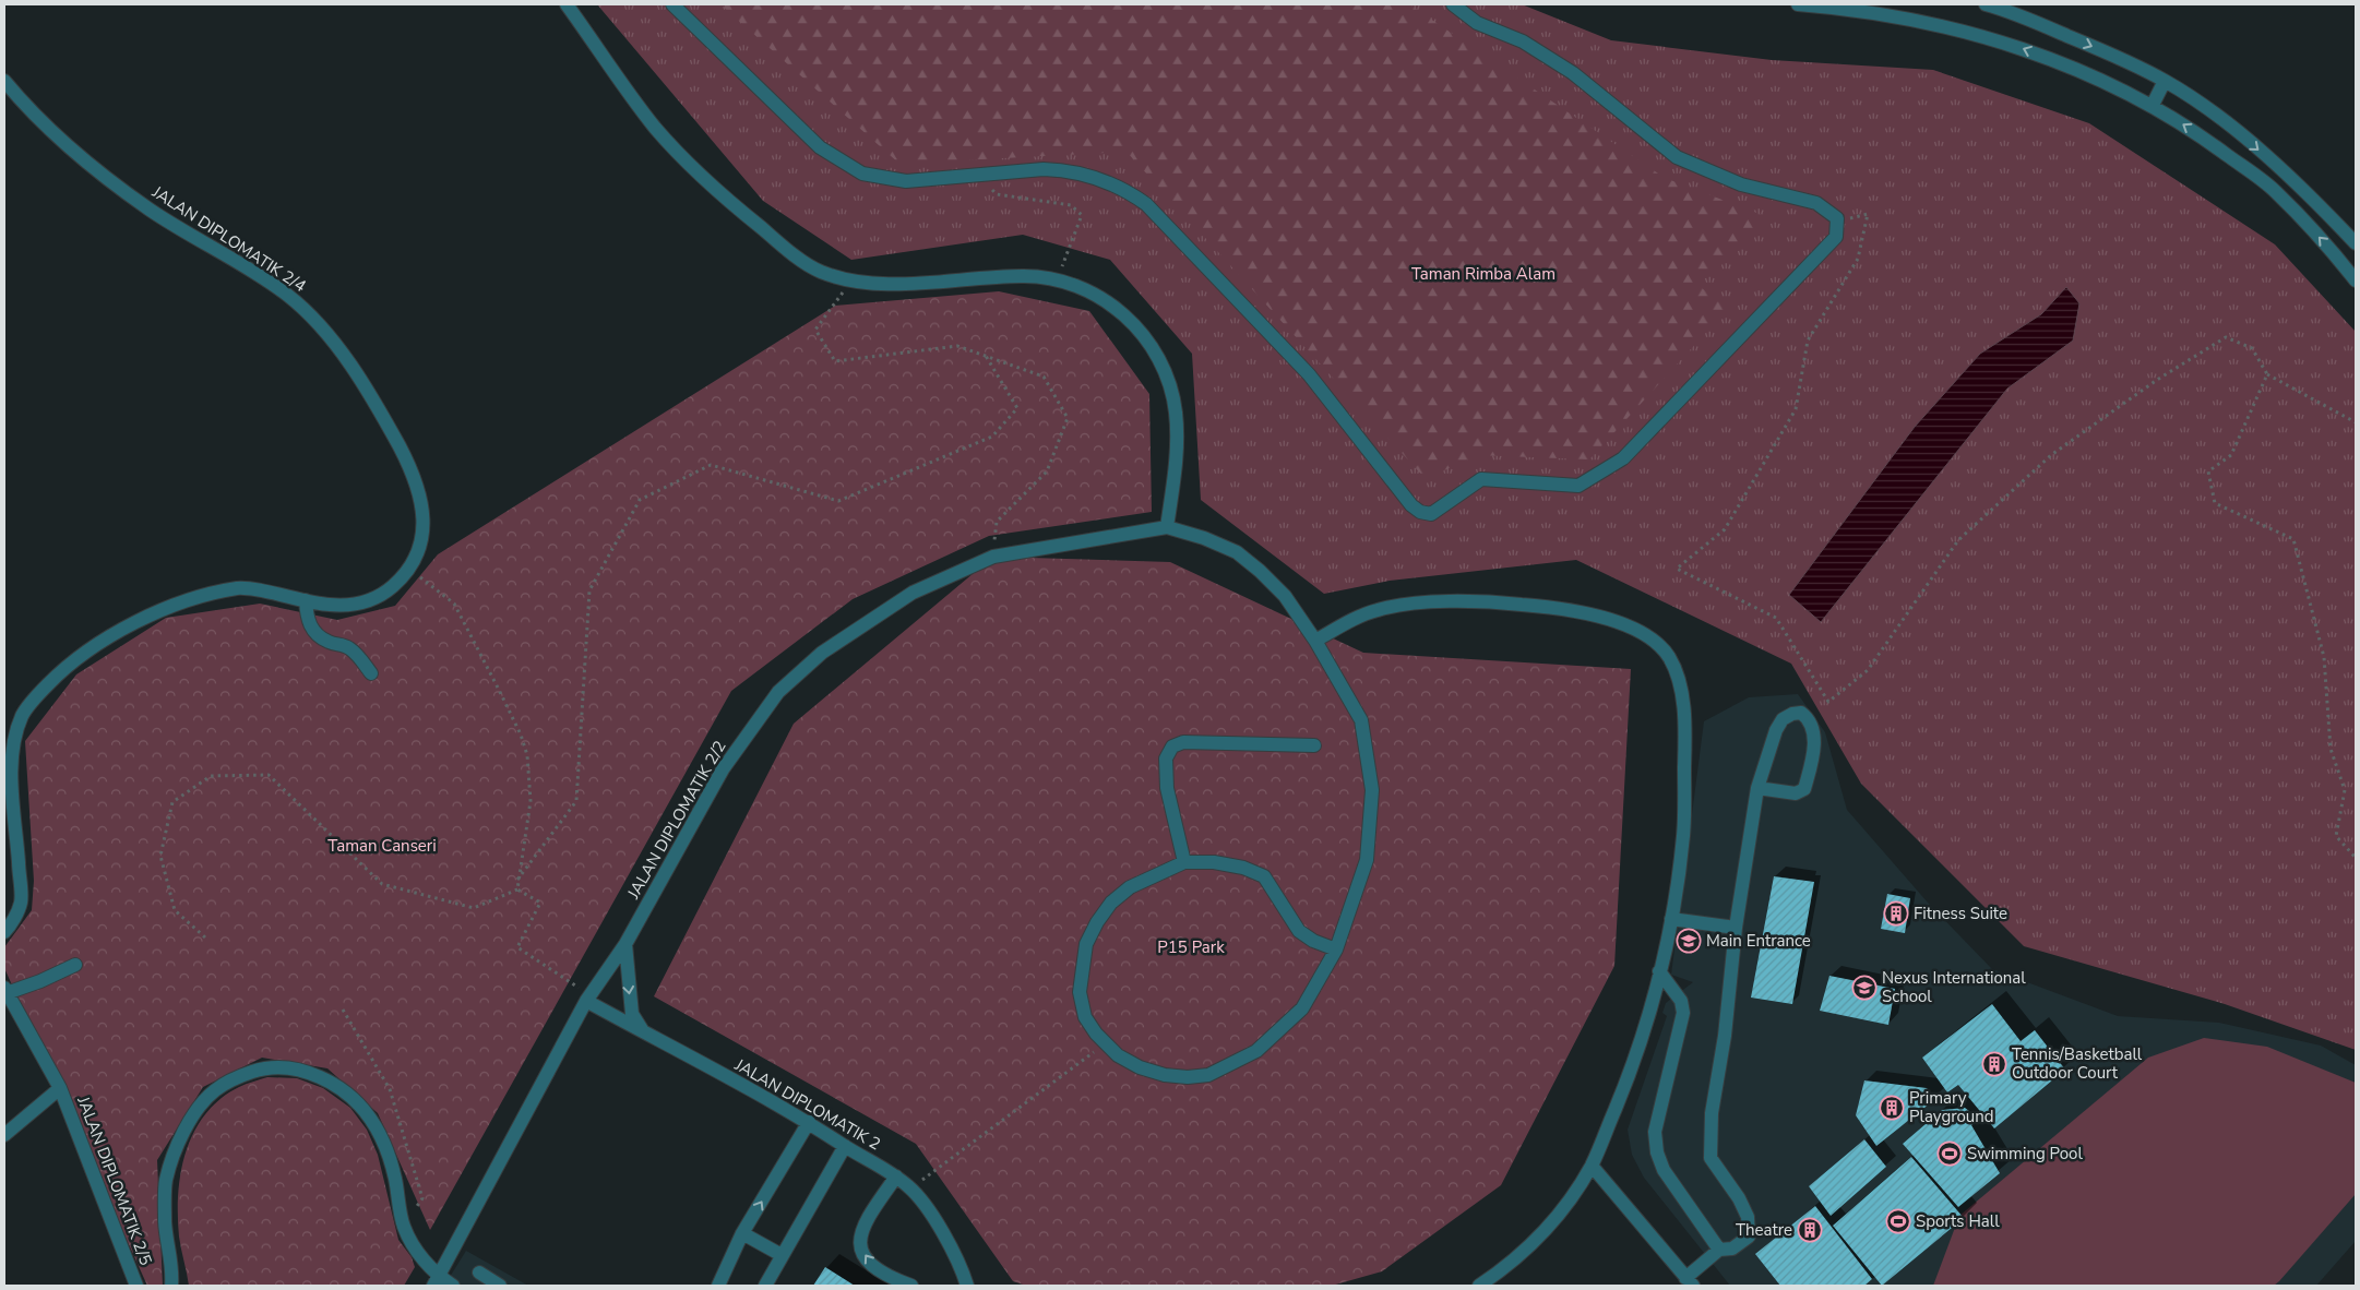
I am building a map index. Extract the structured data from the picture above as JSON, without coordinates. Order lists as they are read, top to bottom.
{
  "streets": {
    "street": [
      "JALAN DIPLOMATIK 2/4",
      "JALAN DIPLOMATIK 2/2",
      "JALAN DIPLOMATIK 2",
      "JALAN DIPLOMATIK 2/5"
    ]
  },
  "crossings": [
    ["JALAN DIPLOMATIK 2/2", "JALAN DIPLOMATIK 2"]
  ],
  "parks": ["Taman Rimba Alam", "Taman Canseri", "P15 Park"],
  "places": {
    "building": [
      "Fitness Suite",
      "Tennis/Basketball Outdoor Court",
      "Primary Playground",
      "Theatre"
    ],
    "school or university": ["Main Entrance", "Nexus International School"],
    "sports": ["Swimming Pool", "Sports Hall"]
  }
}
